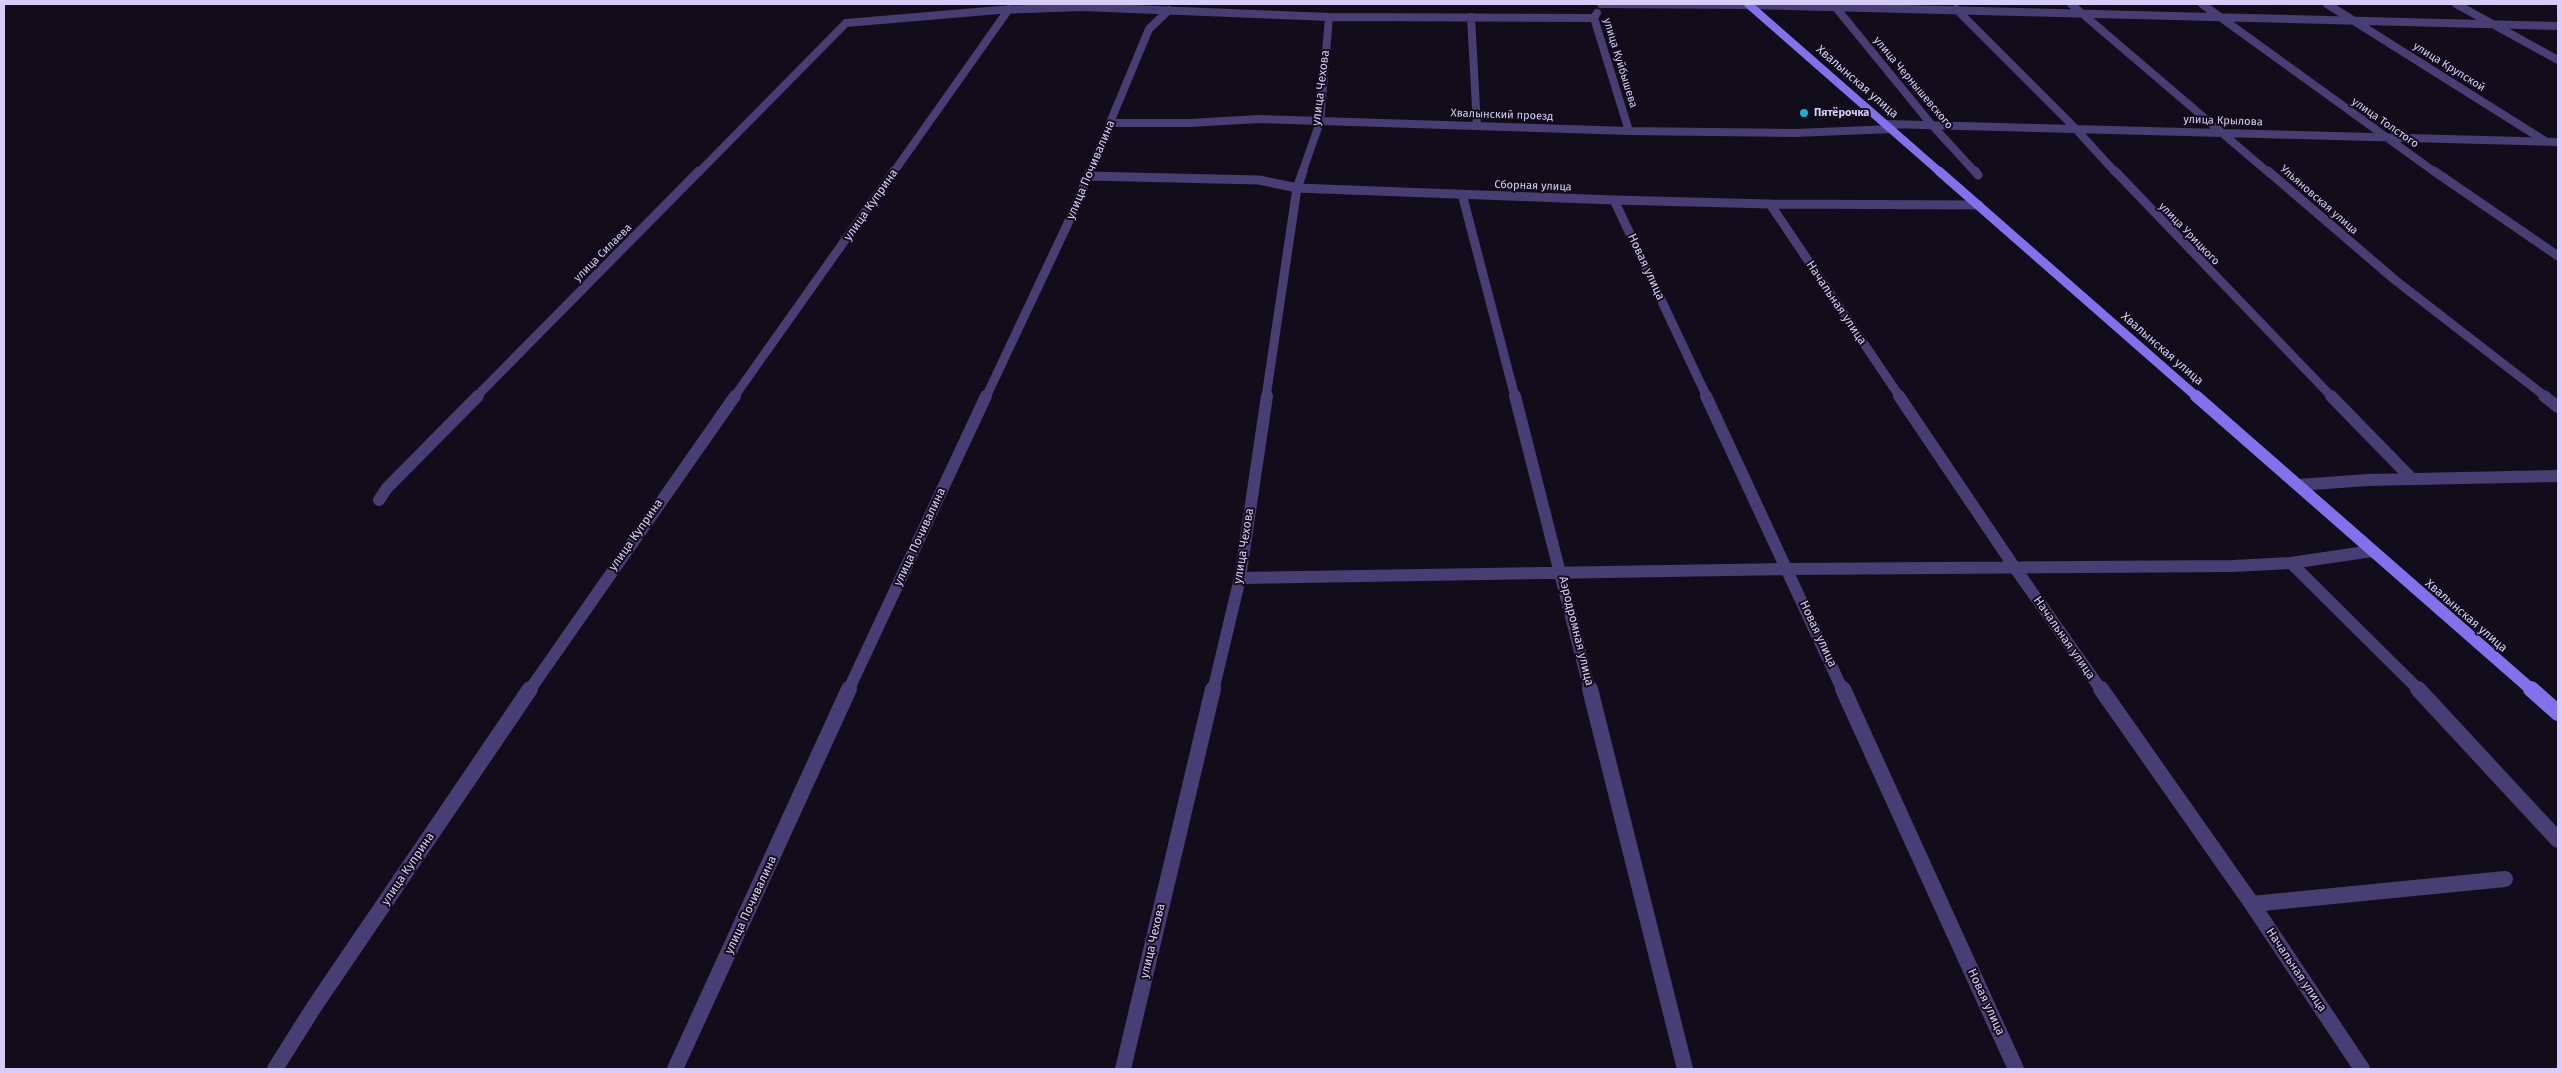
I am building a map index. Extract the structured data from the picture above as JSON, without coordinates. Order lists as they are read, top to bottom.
{
  "streets": {
    "street": [
      "улица Куйбышева",
      "улица Крупской",
      "Хвалынская улица",
      "улица Чернышевского",
      "улица Чехова",
      "Хвалынский проезд",
      "улица Крылова",
      "улица Толстого",
      "улица Почивалина",
      "Сборная улица",
      "Ульяновская улица",
      "улица Куприна",
      "улица Урицкого",
      "улица Силаева",
      "Новая улица",
      "Начальная улица",
      "Аэродромная улица"
    ]
  },
  "crossings": [
    ["улица Куйбышева", "Хвалынский проезд"],
    ["улица Крупской", "улица Крылова"],
    ["Хвалынская улица", "Хвалынский проезд"],
    ["Хвалынская улица", "улица Крылова"],
    ["Хвалынская улица", "Сборная улица"],
    ["улица Чернышевского", "улица Крылова"],
    ["улица Чехова", "Хвалынский проезд"],
    ["улица Чехова", "Сборная улица"],
    ["Хвалынский проезд", "улица Крылова"],
    ["Хвалынский проезд", "улица Почивалина"],
    ["улица Крылова", "улица Толстого"],
    ["улица Крылова", "Ульяновская улица"],
    ["улица Крылова", "улица Урицкого"],
    ["улица Почивалина", "Сборная улица"],
    ["Сборная улица", "Новая улица"],
    ["Сборная улица", "Начальная улица"],
    ["Сборная улица", "Аэродромная улица"],
    ["улица Куприна", "улица Силаева"]
  ],
  "places": ["Пятёрочка"]
}
